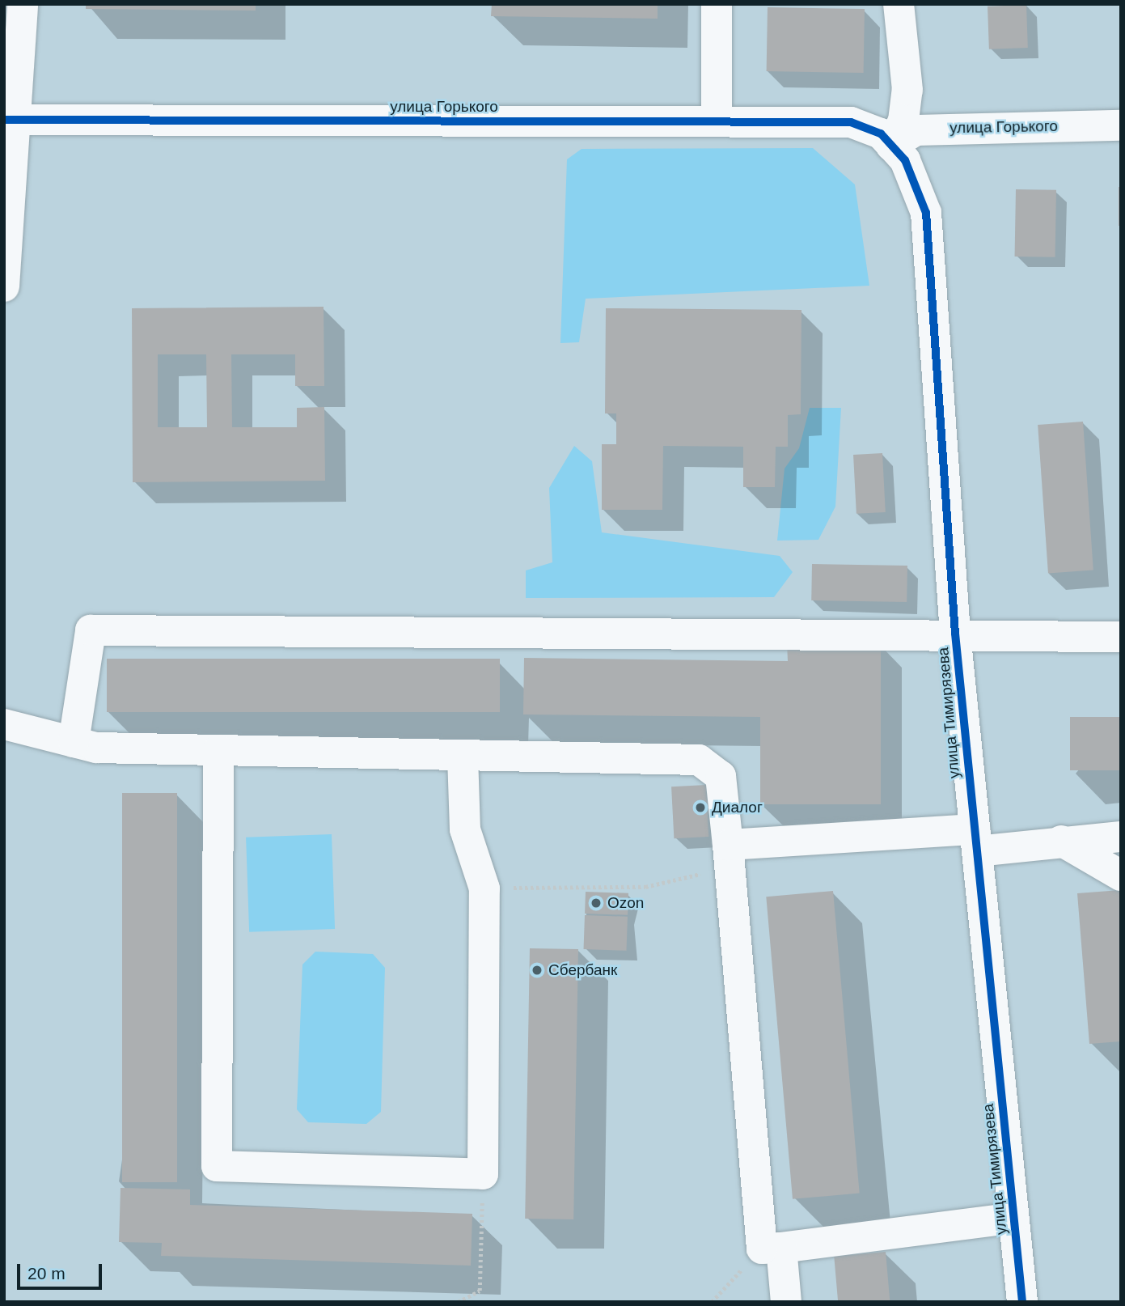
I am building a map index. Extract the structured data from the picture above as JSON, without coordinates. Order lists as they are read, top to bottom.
{
  "streets": {
    "street": ["улица Горького", "улица Тимирязева"]
  },
  "crossings": [
    ["улица Горького", "улица Тимирязева"]
  ],
  "places": ["Диалог", "Ozon", "Сбербанк"],
  "scale_bar": "20 m"
}
